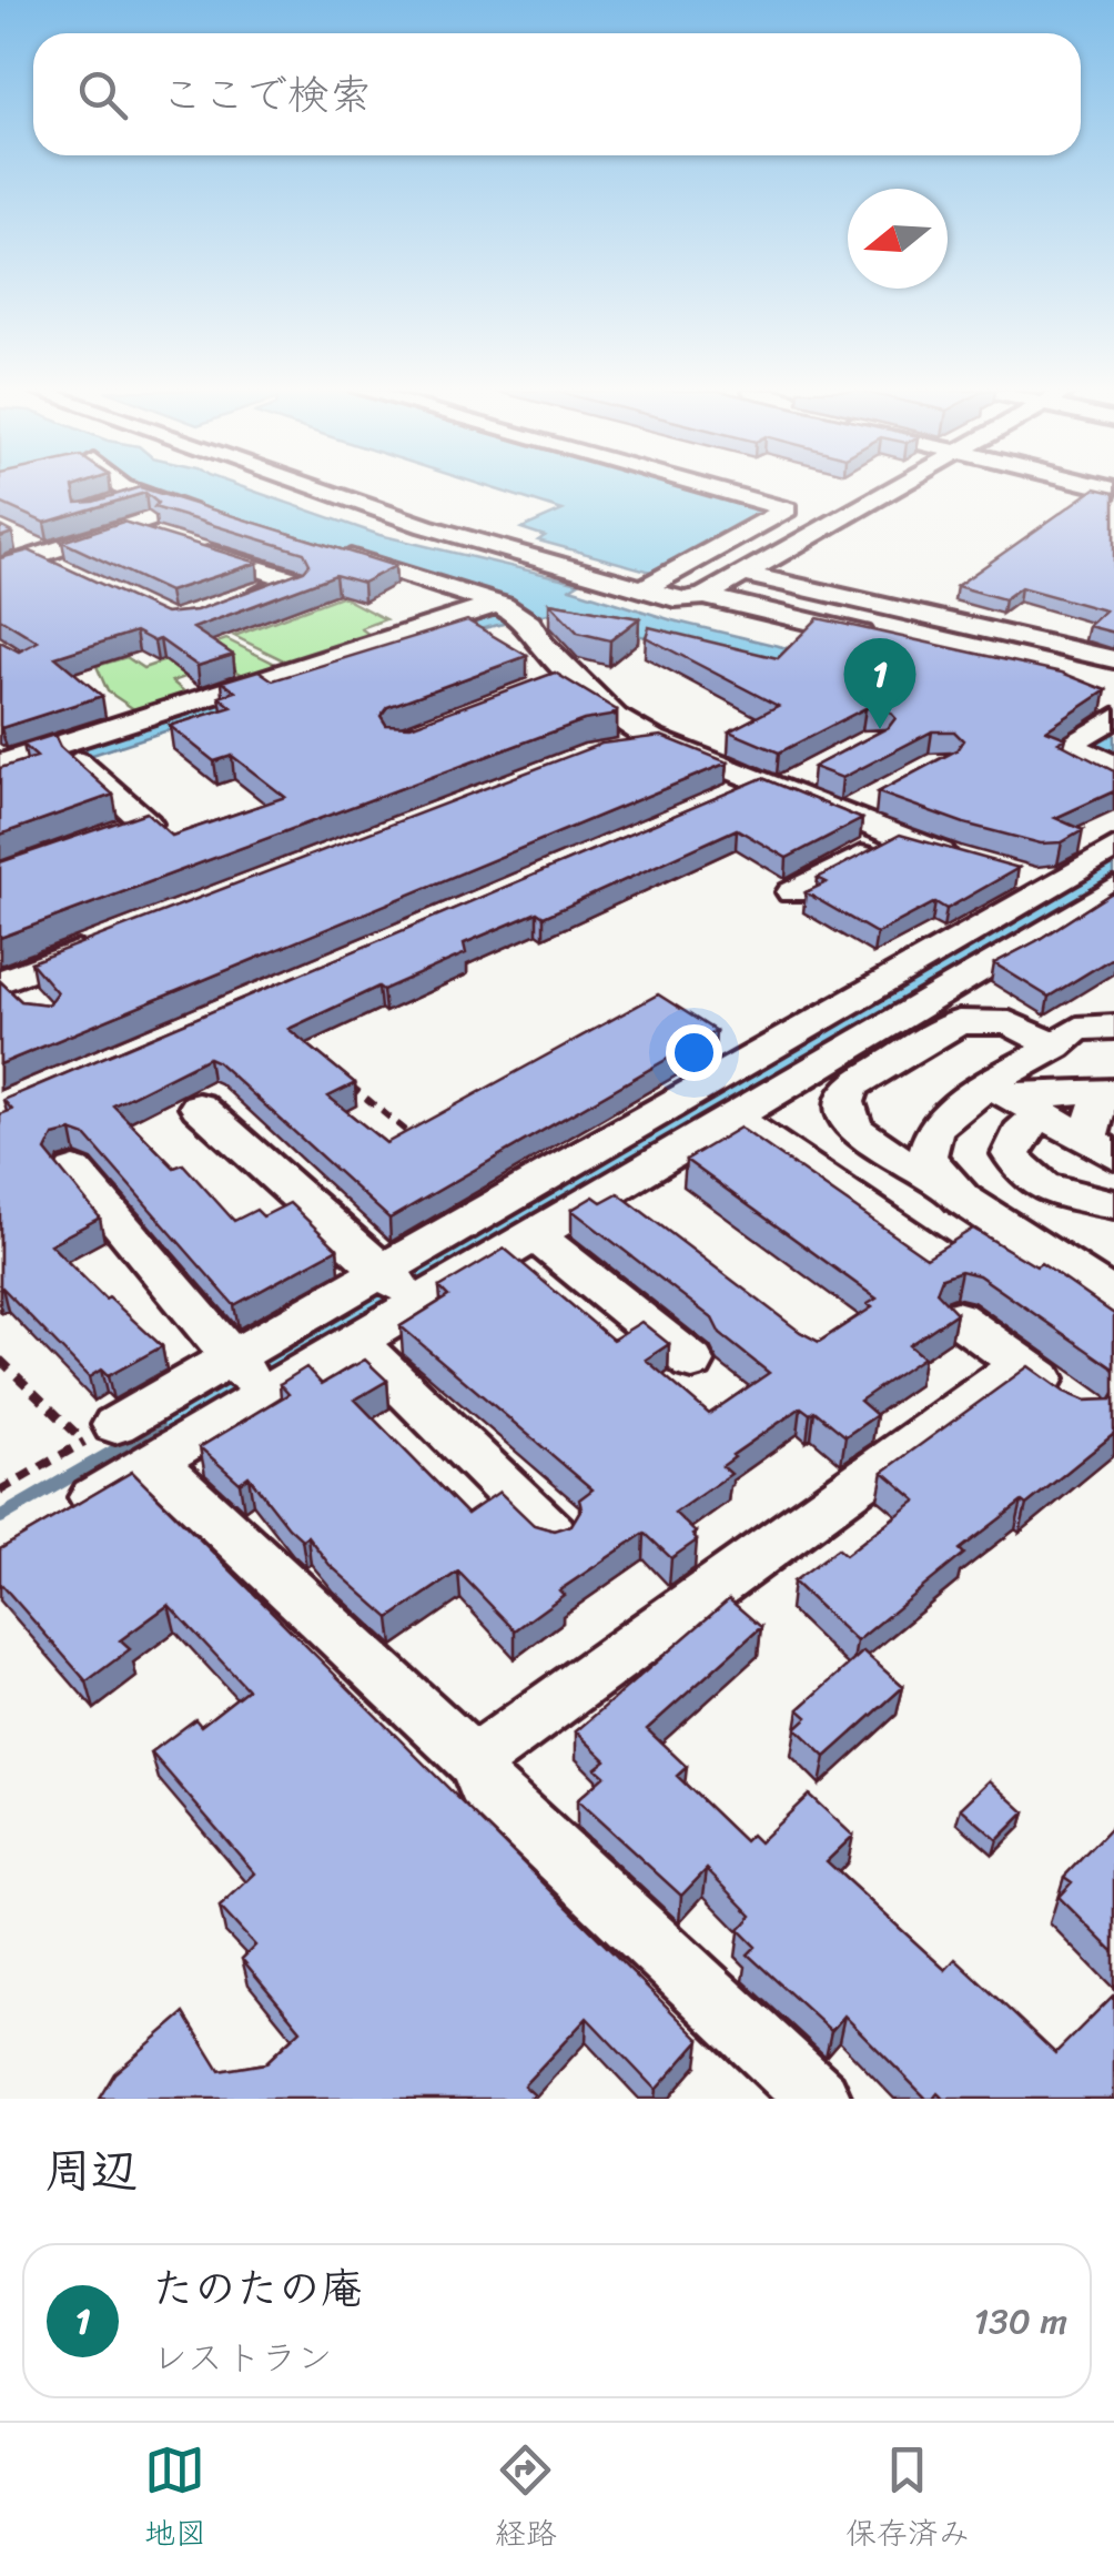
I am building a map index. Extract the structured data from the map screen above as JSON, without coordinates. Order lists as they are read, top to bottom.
{
  "north": "left",
  "page": {
    "search": "ここで検索",
    "pins": "1",
    "heading": "周辺",
    "list": [
      {
        "mark": "1",
        "name": "たのたの庵",
        "note": "レストラン",
        "value": "130 m"
      }
    ],
    "nav": ["地図", "経路", "保存済み"]
  }
}
